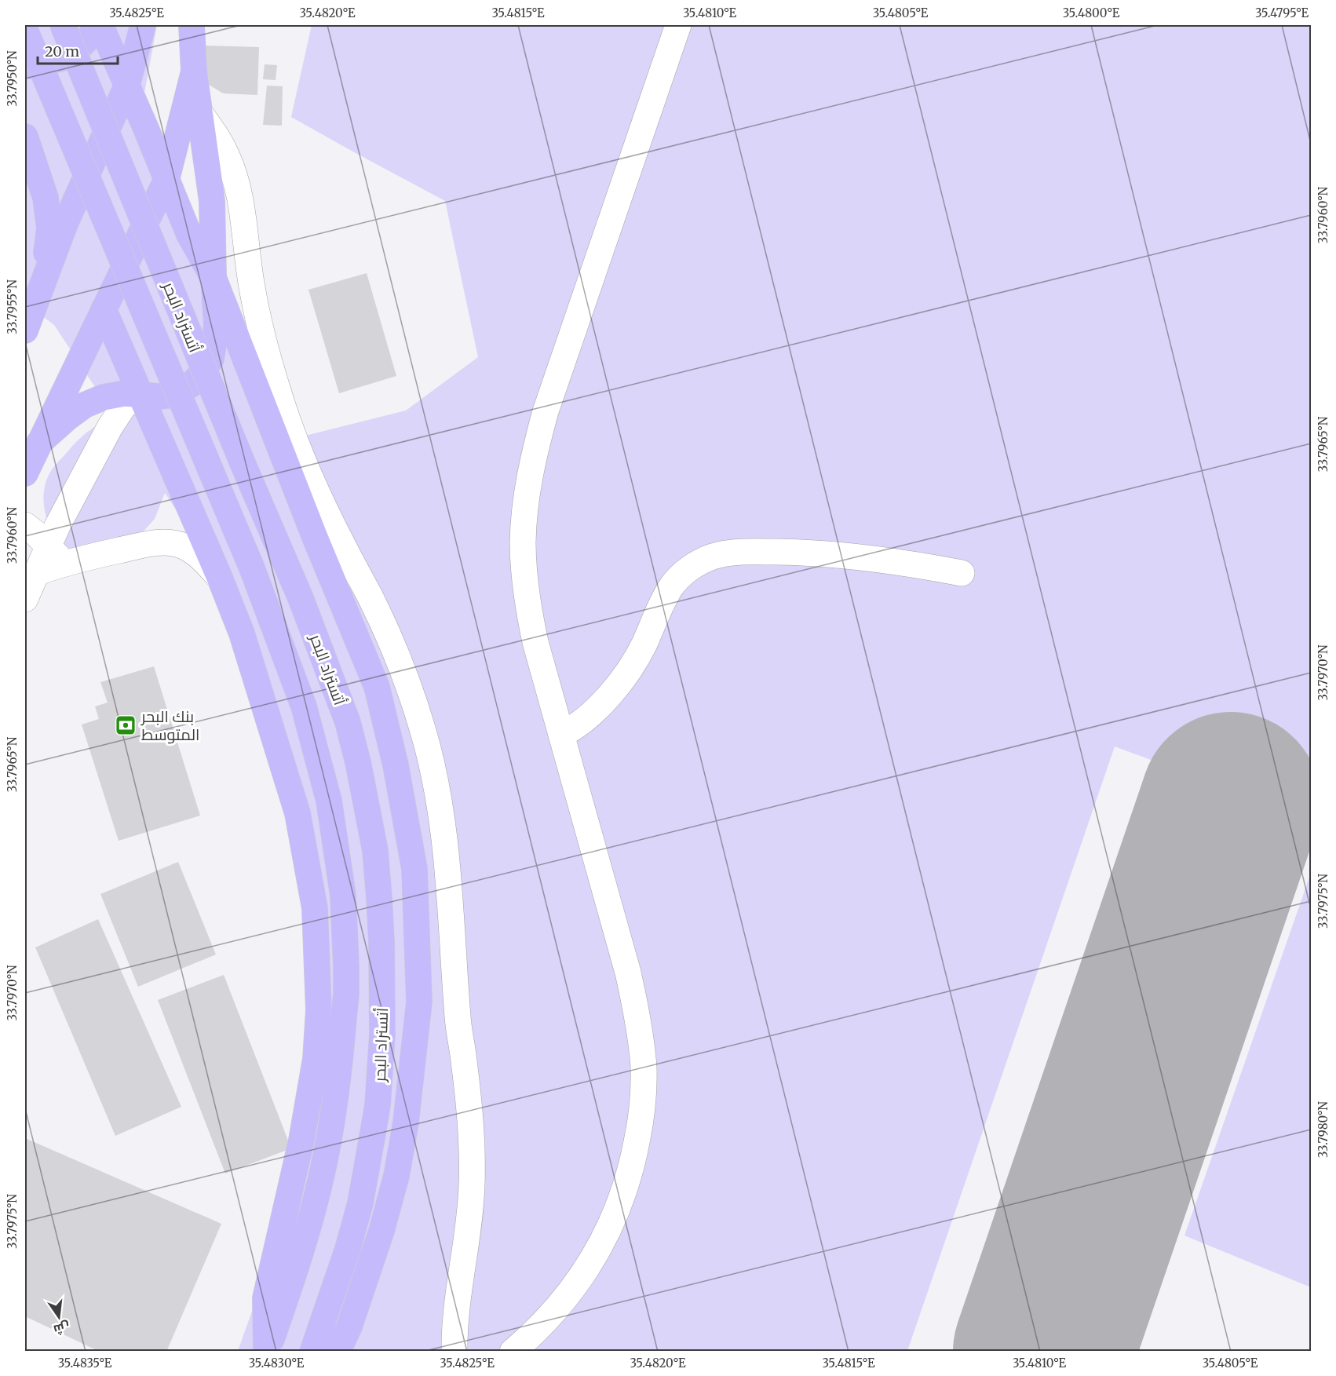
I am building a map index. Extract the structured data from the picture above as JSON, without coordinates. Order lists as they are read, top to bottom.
{
  "streets": {
    "highway": ["أتستراد البحر"]
  },
  "places": {
    "bank": ["بنك البحر المتوسط"]
  },
  "scale_bar": "20 m",
  "north": "bottom",
  "coordinates": [
    "35.4825°E",
    "35.4820°E",
    "35.4815°E",
    "35.4810°E",
    "35.4805°E",
    "35.4800°E",
    "35.4795°E",
    "33.7950°N",
    "33.7960°N",
    "33.7955°N",
    "33.7965°N",
    "33.7970°N",
    "33.7975°N",
    "33.7980°N",
    "35.4835°E",
    "35.4830°E"
  ]
}
